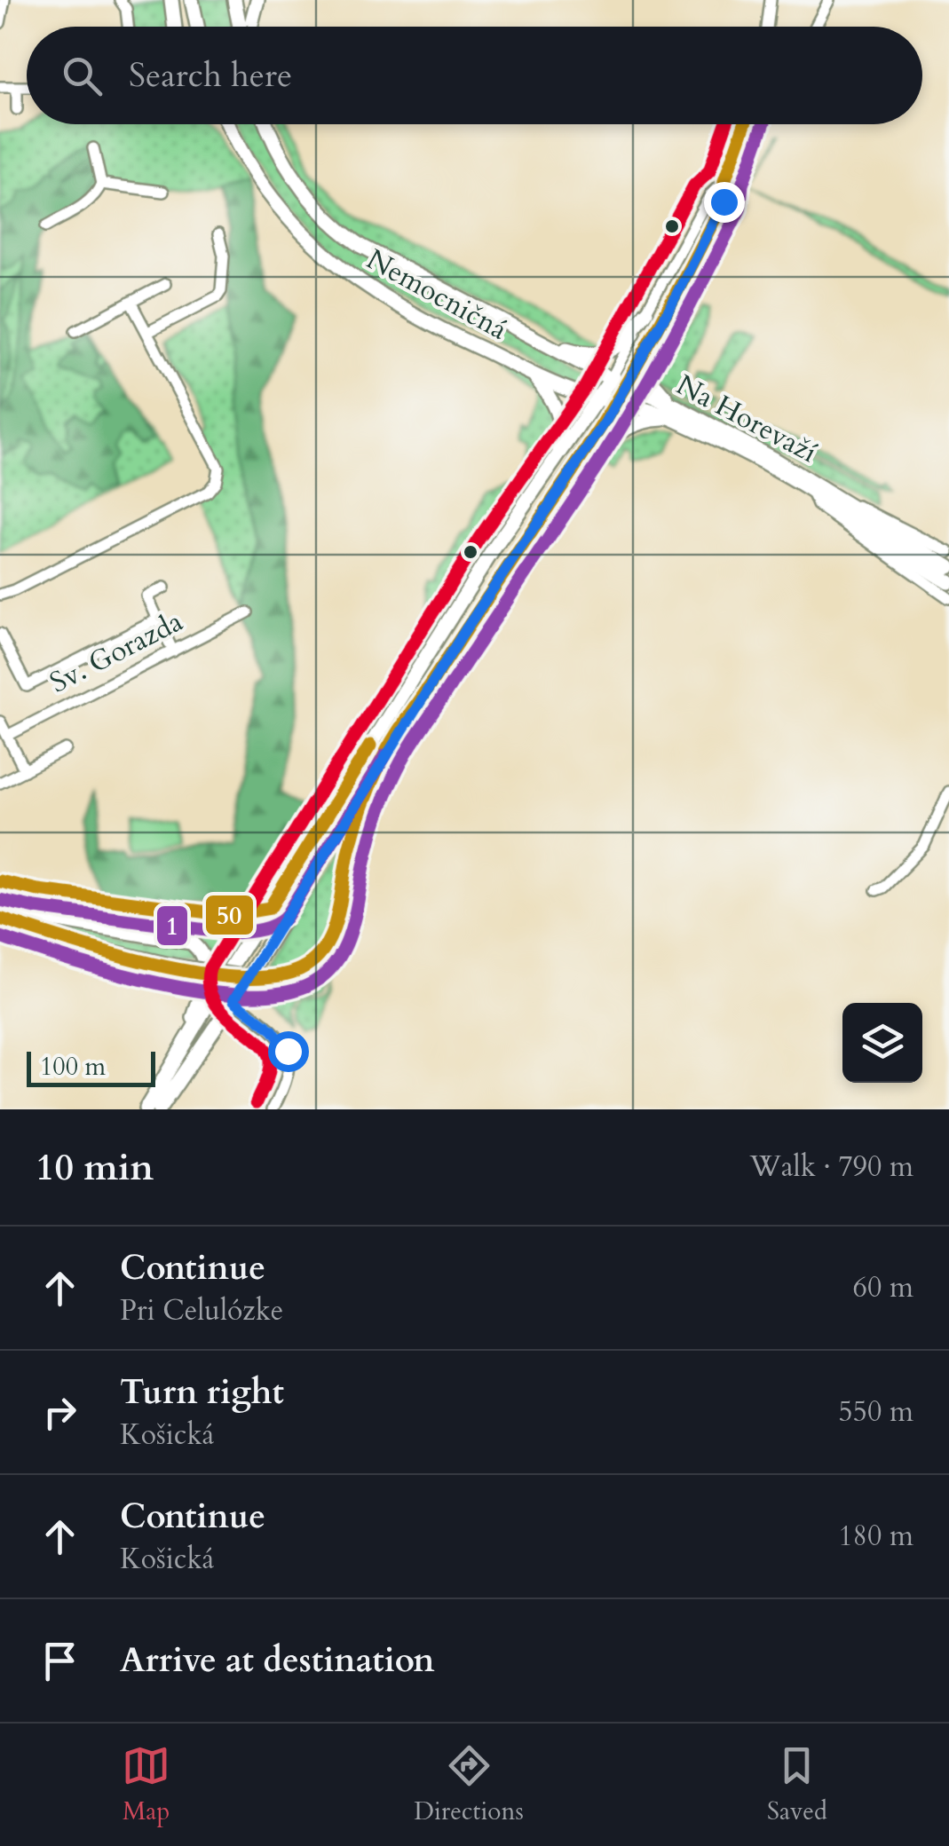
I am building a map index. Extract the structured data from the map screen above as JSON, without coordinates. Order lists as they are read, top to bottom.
{
  "streets": {
    "main road": ["Nemocničná", "Na Horevaží"],
    "street": ["Sv. Gorazda"]
  },
  "crossings": [
    ["Nemocničná", "Na Horevaží"]
  ],
  "lines": ["transit line 50", "transit line 1"],
  "scale_bar": "100 m",
  "page": {
    "search": "Search here",
    "scale": "100 m",
    "heading": ["10 min", "Walk · 790 m"],
    "list": [
      ["Continue", "Pri Celulózke", "60 m"],
      ["Turn right", "Košická", "550 m"],
      ["Continue", "Košická", "180 m"],
      "Arrive at destination"
    ],
    "nav": ["Map", "Directions", "Saved"]
  }
}
